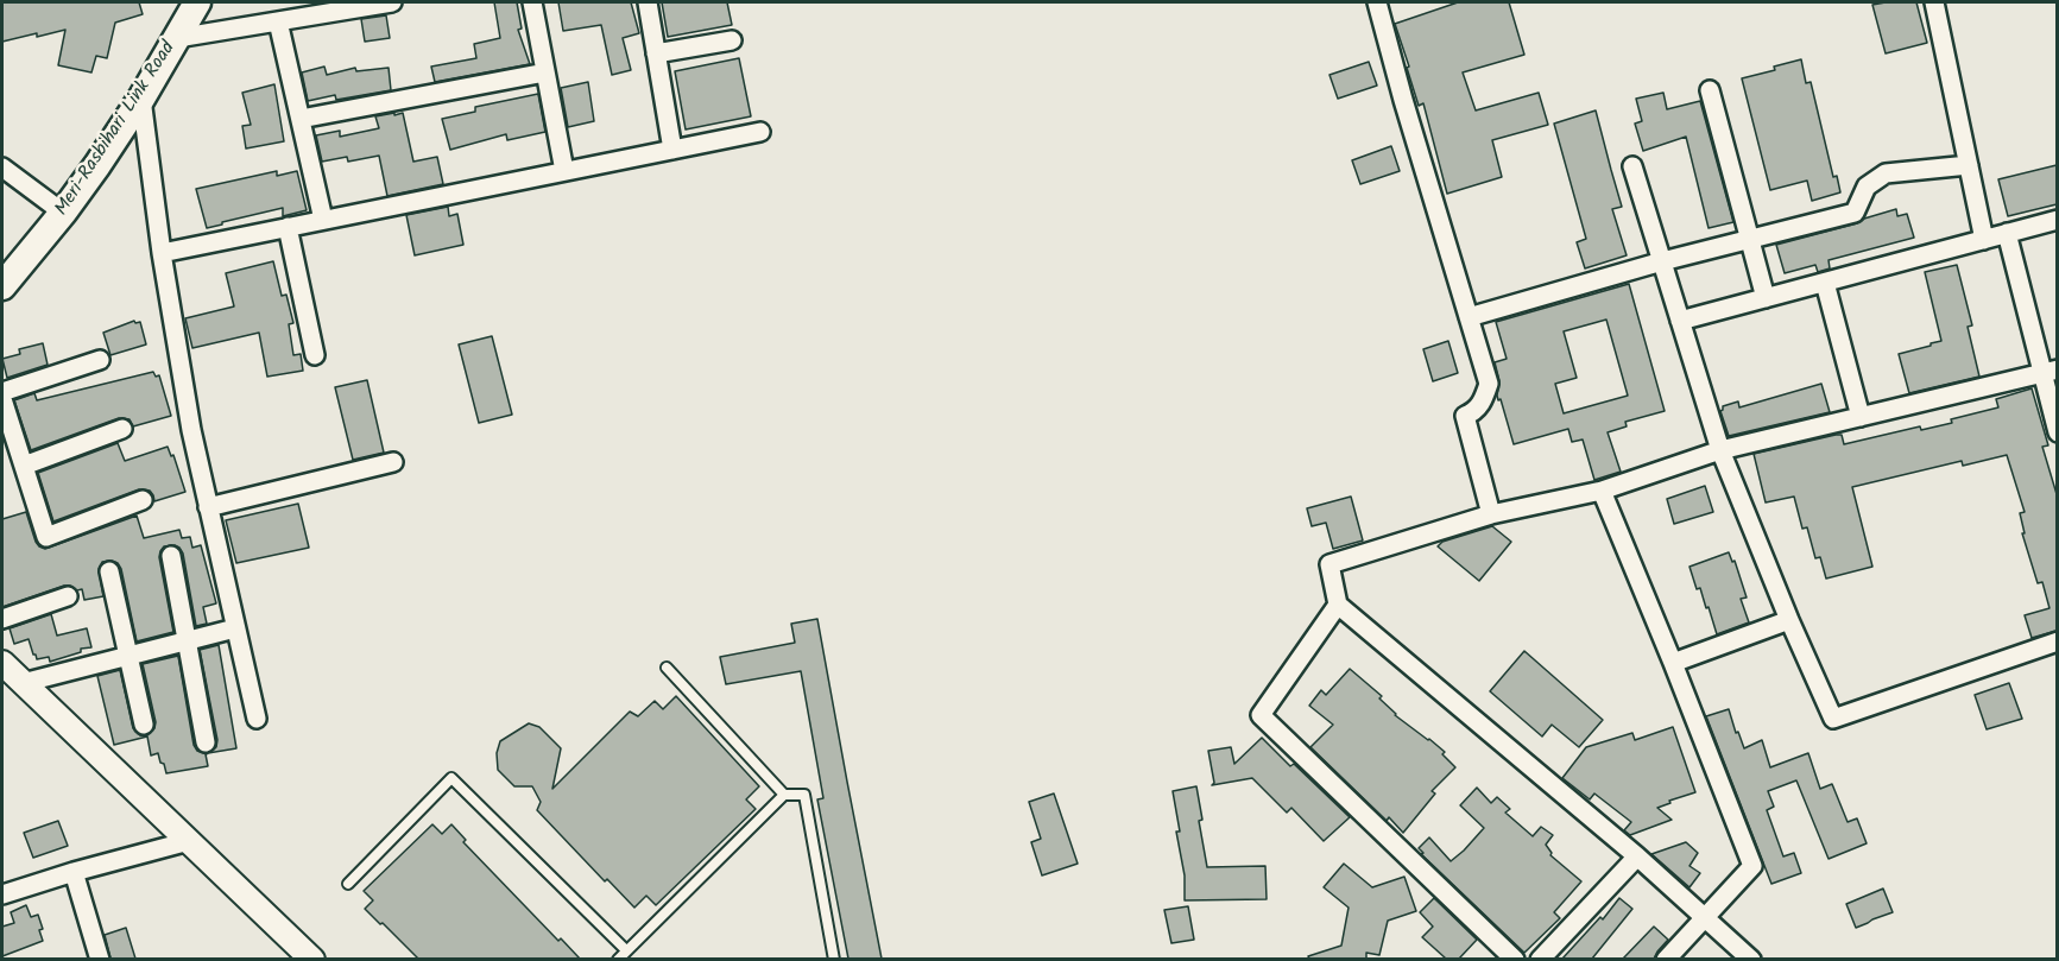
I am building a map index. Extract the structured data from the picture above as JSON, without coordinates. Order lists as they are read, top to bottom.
{
  "streets": {
    "main road": ["Meri-Rasbihari Link Road"]
  }
}
